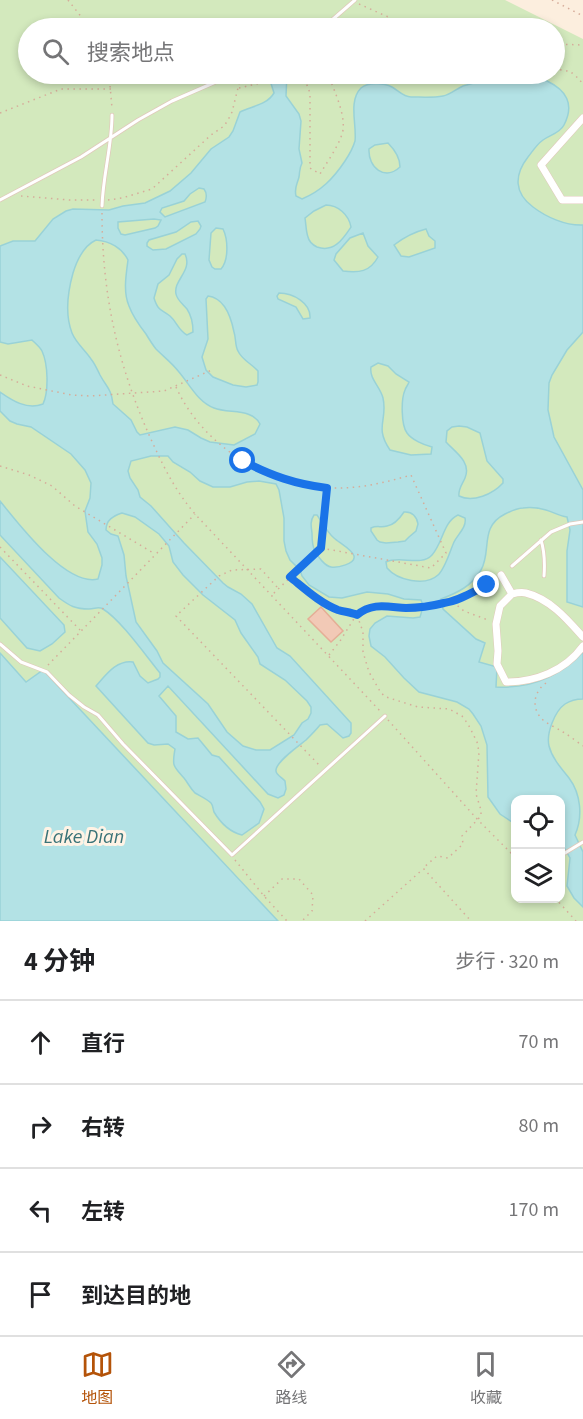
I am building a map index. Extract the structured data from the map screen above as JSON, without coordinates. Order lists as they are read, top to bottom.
{
  "water": ["Lake Dian"],
  "page": {
    "search": "搜索地点",
    "heading": ["4 分钟", "步行 · 320 m"],
    "list": [
      ["直行", "70 m"],
      ["右转", "80 m"],
      ["左转", "170 m"],
      "到达目的地"
    ],
    "nav": ["地图", "路线", "收藏"]
  }
}
